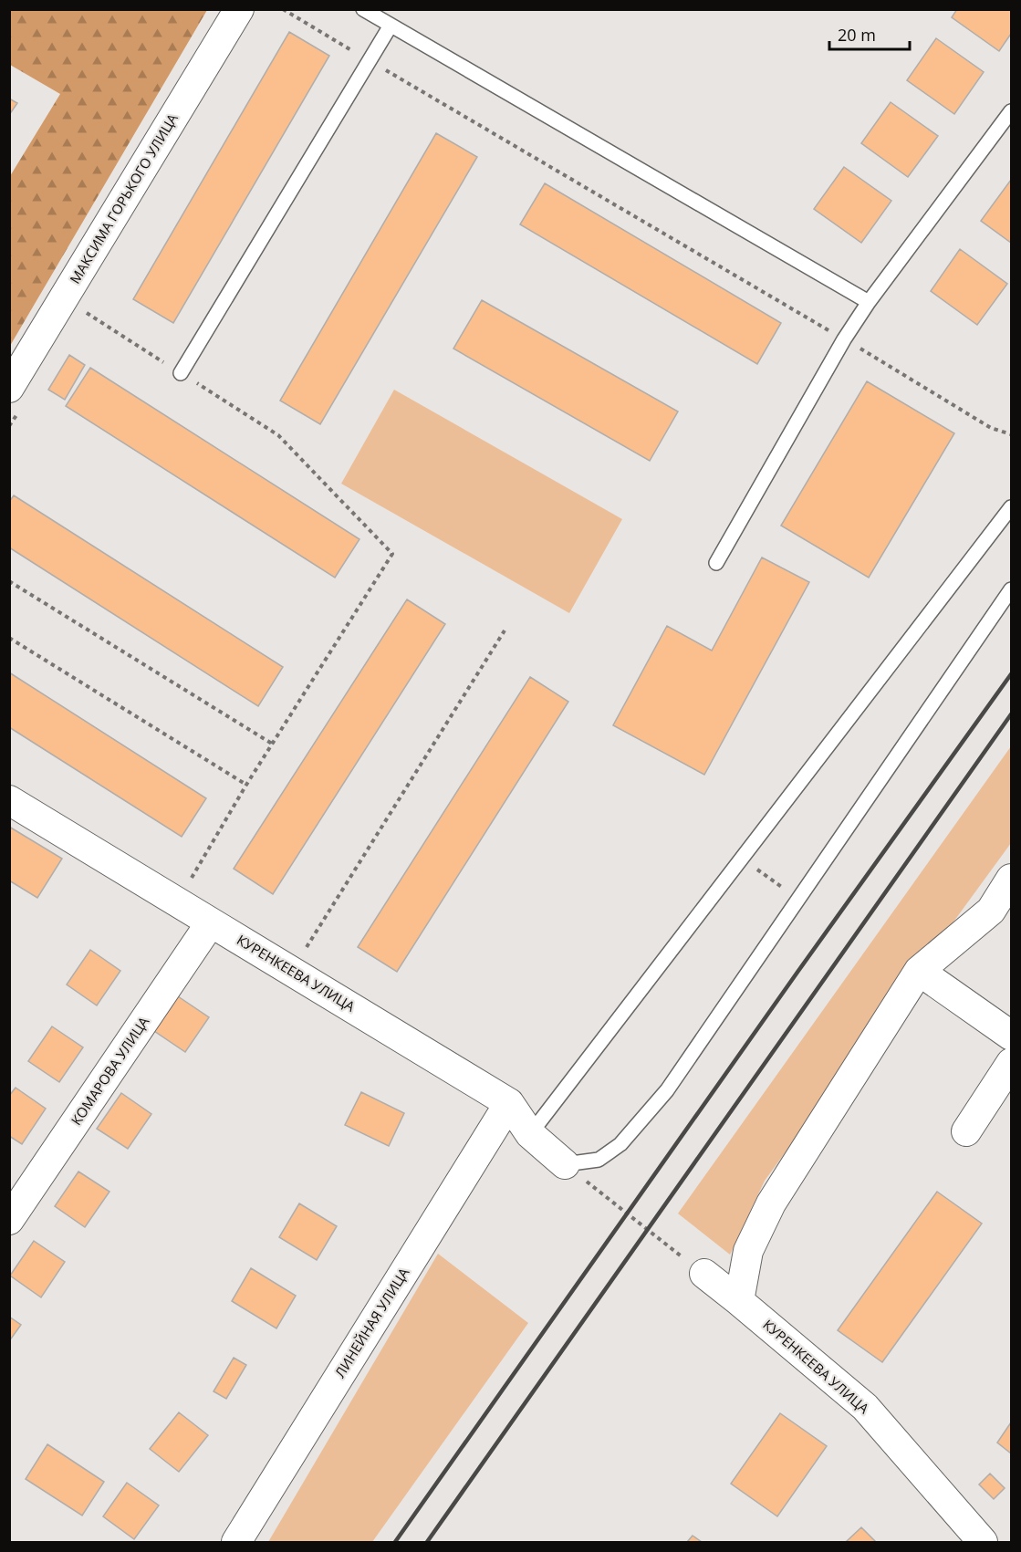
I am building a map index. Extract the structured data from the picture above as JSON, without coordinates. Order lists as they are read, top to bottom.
{
  "streets": {
    "street": [
      "МАКСИМА ГОРЬКОГО УЛИЦА",
      "КУРЕНКЕЕВА УЛИЦА",
      "КОМАРОВА УЛИЦА",
      "ЛИНЕЙНАЯ УЛИЦА"
    ]
  },
  "crossings": [
    ["КУРЕНКЕЕВА УЛИЦА", "КОМАРОВА УЛИЦА"],
    ["КУРЕНКЕЕВА УЛИЦА", "ЛИНЕЙНАЯ УЛИЦА"]
  ],
  "scale_bar": "20 m"
}
